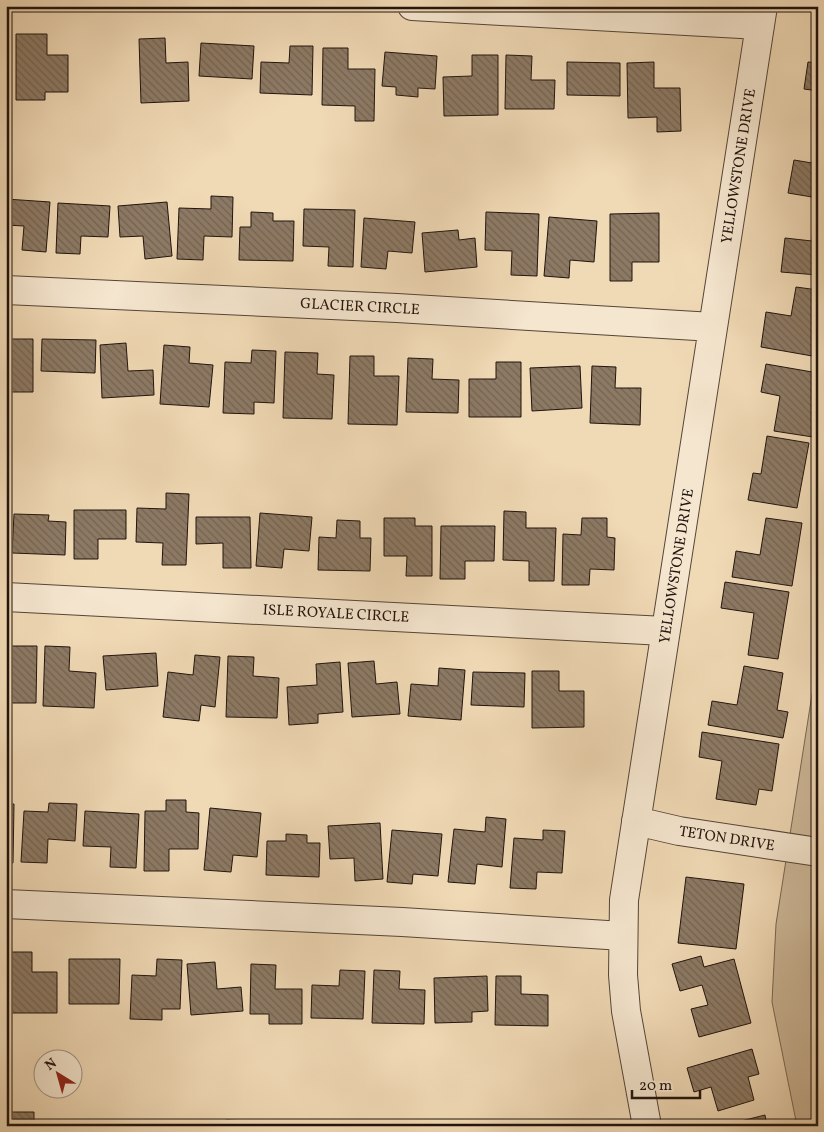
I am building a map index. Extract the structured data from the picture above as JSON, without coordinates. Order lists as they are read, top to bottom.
{
  "streets": {
    "street": [
      "YELLOWSTONE DRIVE",
      "GLACIER CIRCLE",
      "ISLE ROYALE CIRCLE",
      "TETON DRIVE"
    ]
  },
  "crossings": [
    ["YELLOWSTONE DRIVE", "GLACIER CIRCLE"],
    ["YELLOWSTONE DRIVE", "ISLE ROYALE CIRCLE"],
    ["YELLOWSTONE DRIVE", "TETON DRIVE"]
  ],
  "scale_bar": "20 m",
  "north": "top left"
}
